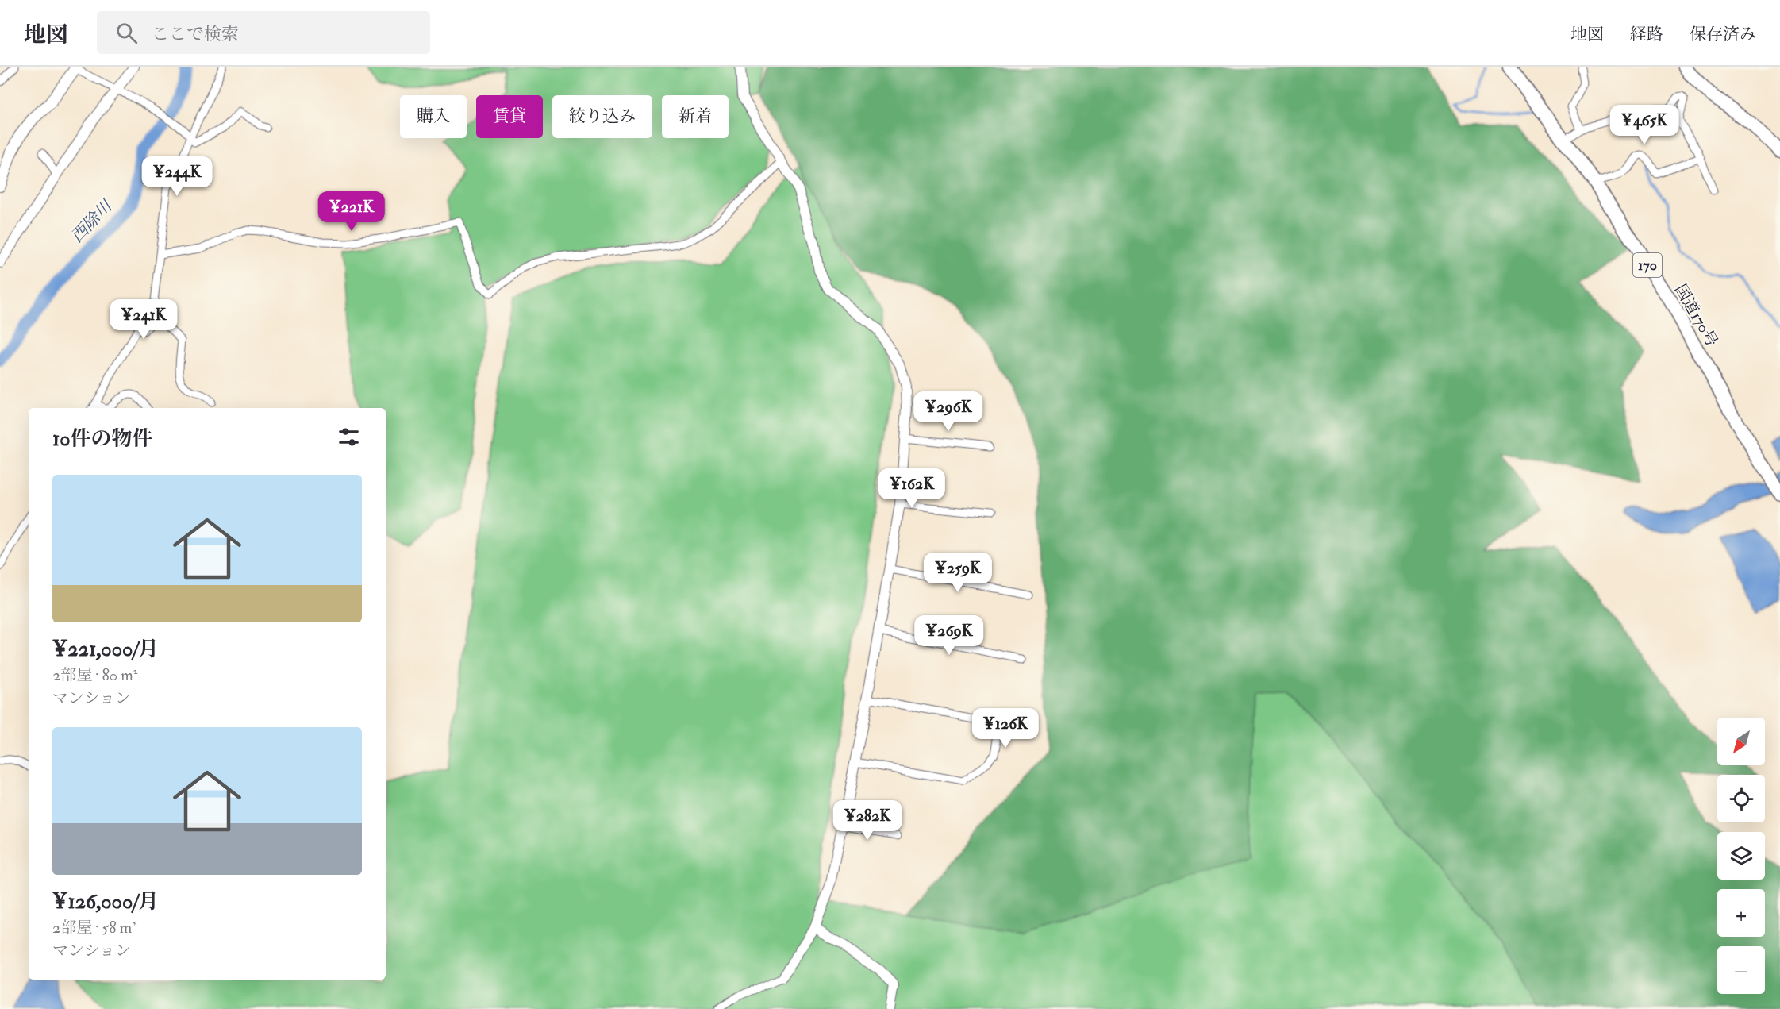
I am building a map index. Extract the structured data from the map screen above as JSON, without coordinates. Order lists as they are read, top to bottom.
{
  "streets": {
    "highway": ["170", "国道170号"]
  },
  "water": ["西除川"],
  "north": "bottom left",
  "page": {
    "header": "地図",
    "search": "ここで検索",
    "nav": ["地図", "経路", "保存済み"],
    "chip": [
      "購入",
      "賃貸",
      "絞り込み",
      "新着"
    ],
    "price": [
      "¥465K",
      "¥244K",
      "¥221K",
      "¥241K",
      "¥296K",
      "¥162K",
      "¥259K",
      "¥269K",
      "¥126K",
      "¥282K"
    ],
    "heading": "10件の物件",
    "list": [
      {
        "name": "¥221,000/月",
        "note": "2部屋 · 80 m² · マンション"
      },
      {
        "name": "¥126,000/月",
        "note": "2部屋 · 58 m² · マンション"
      }
    ],
    "map_buttons": ["+", "−"]
  }
}
